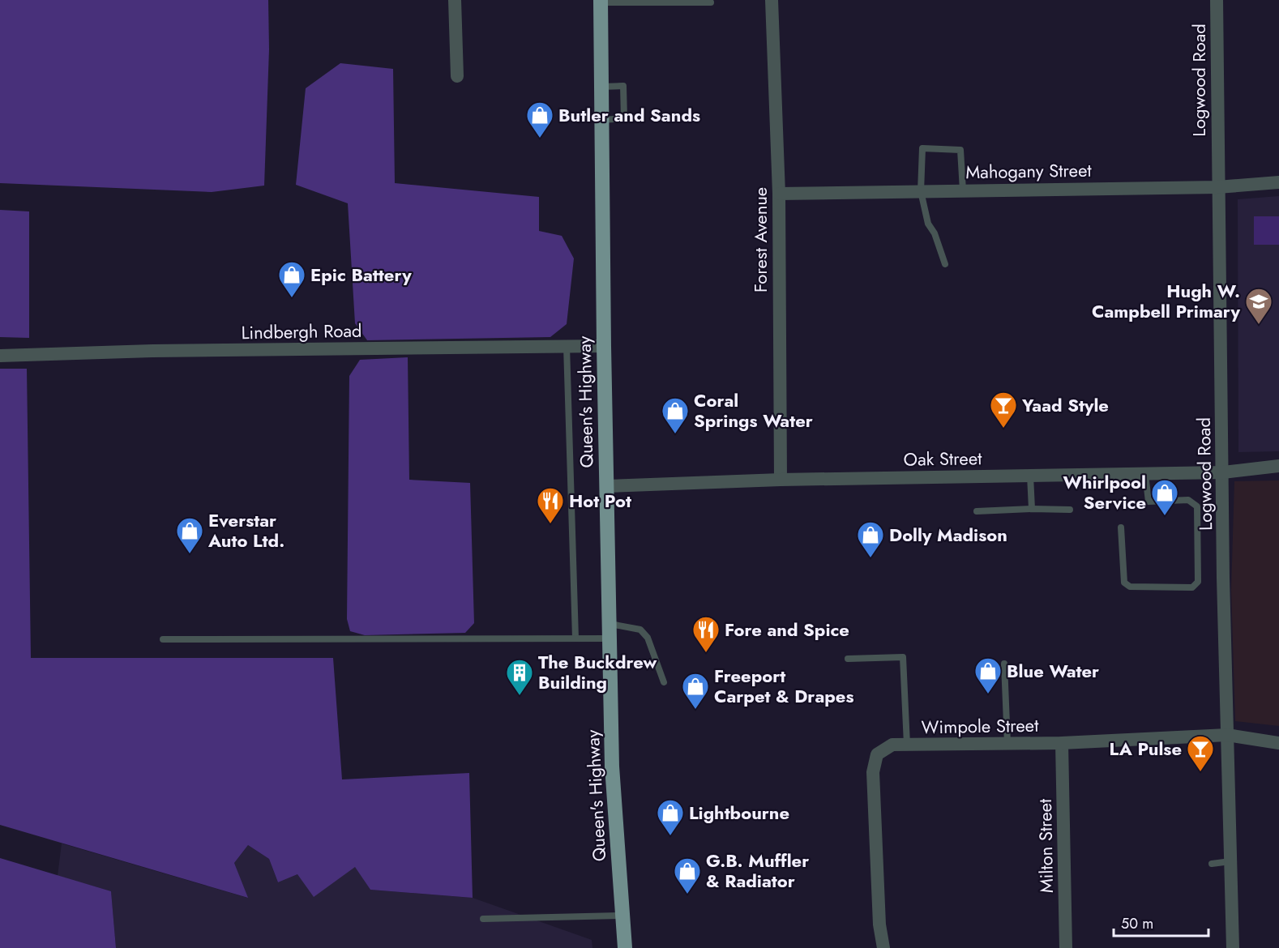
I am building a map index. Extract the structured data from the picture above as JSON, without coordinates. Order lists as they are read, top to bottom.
{
  "streets": {
    "main road": ["Queen's Highway"],
    "street": [
      "Logwood Road",
      "Mahogany Street",
      "Forest Avenue",
      "Lindbergh Road",
      "Oak Street",
      "Wimpole Street",
      "Milton Street"
    ]
  },
  "crossings": [
    ["Logwood Road", "Mahogany Street"],
    ["Logwood Road", "Oak Street"],
    ["Logwood Road", "Wimpole Street"],
    ["Mahogany Street", "Forest Avenue"],
    ["Forest Avenue", "Oak Street"],
    ["Lindbergh Road", "Queen's Highway"],
    ["Queen's Highway", "Oak Street"],
    ["Wimpole Street", "Milton Street"]
  ],
  "places": {
    "shop": [
      "Butler and Sands",
      "Epic Battery",
      "Coral Springs Water",
      "Whirlpool Service",
      "Everstar Auto Ltd.",
      "Dolly Madison",
      "Blue Water",
      "Freeport Carpet & Drapes",
      "Lightbourne",
      "G.B. Muffler & Radiator"
    ],
    "school or university": ["Hugh W. Campbell Primary"],
    "bar": ["Yaad Style", "LA Pulse"],
    "restaurant": ["Hot Pot", "Fore and Spice"],
    "building": ["The Buckdrew Building"]
  },
  "scale_bar": "50 m"
}
